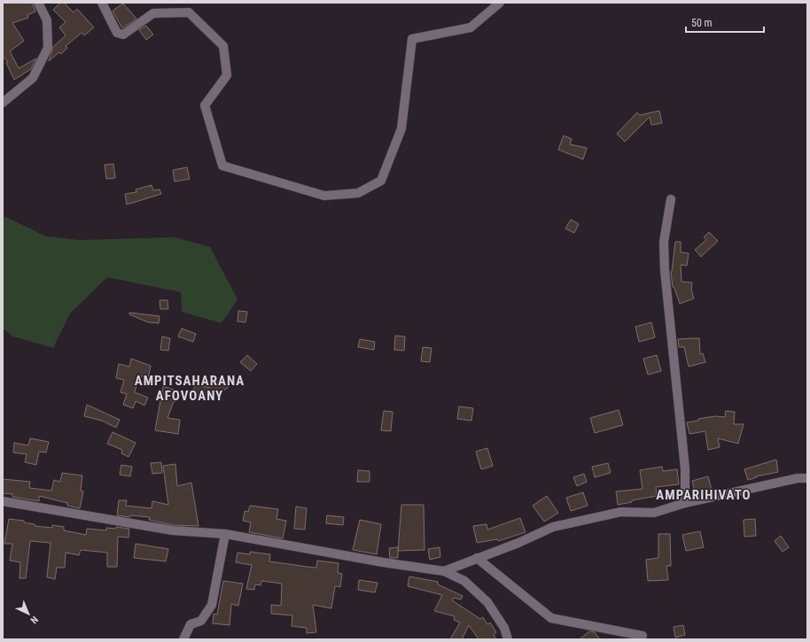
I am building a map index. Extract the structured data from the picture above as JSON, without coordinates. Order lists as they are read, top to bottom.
{
  "districts": ["AMPITSAHARANA AFOVOANY", "AMPARIHIVATO"],
  "scale_bar": "50 m",
  "north": "bottom right"
}
